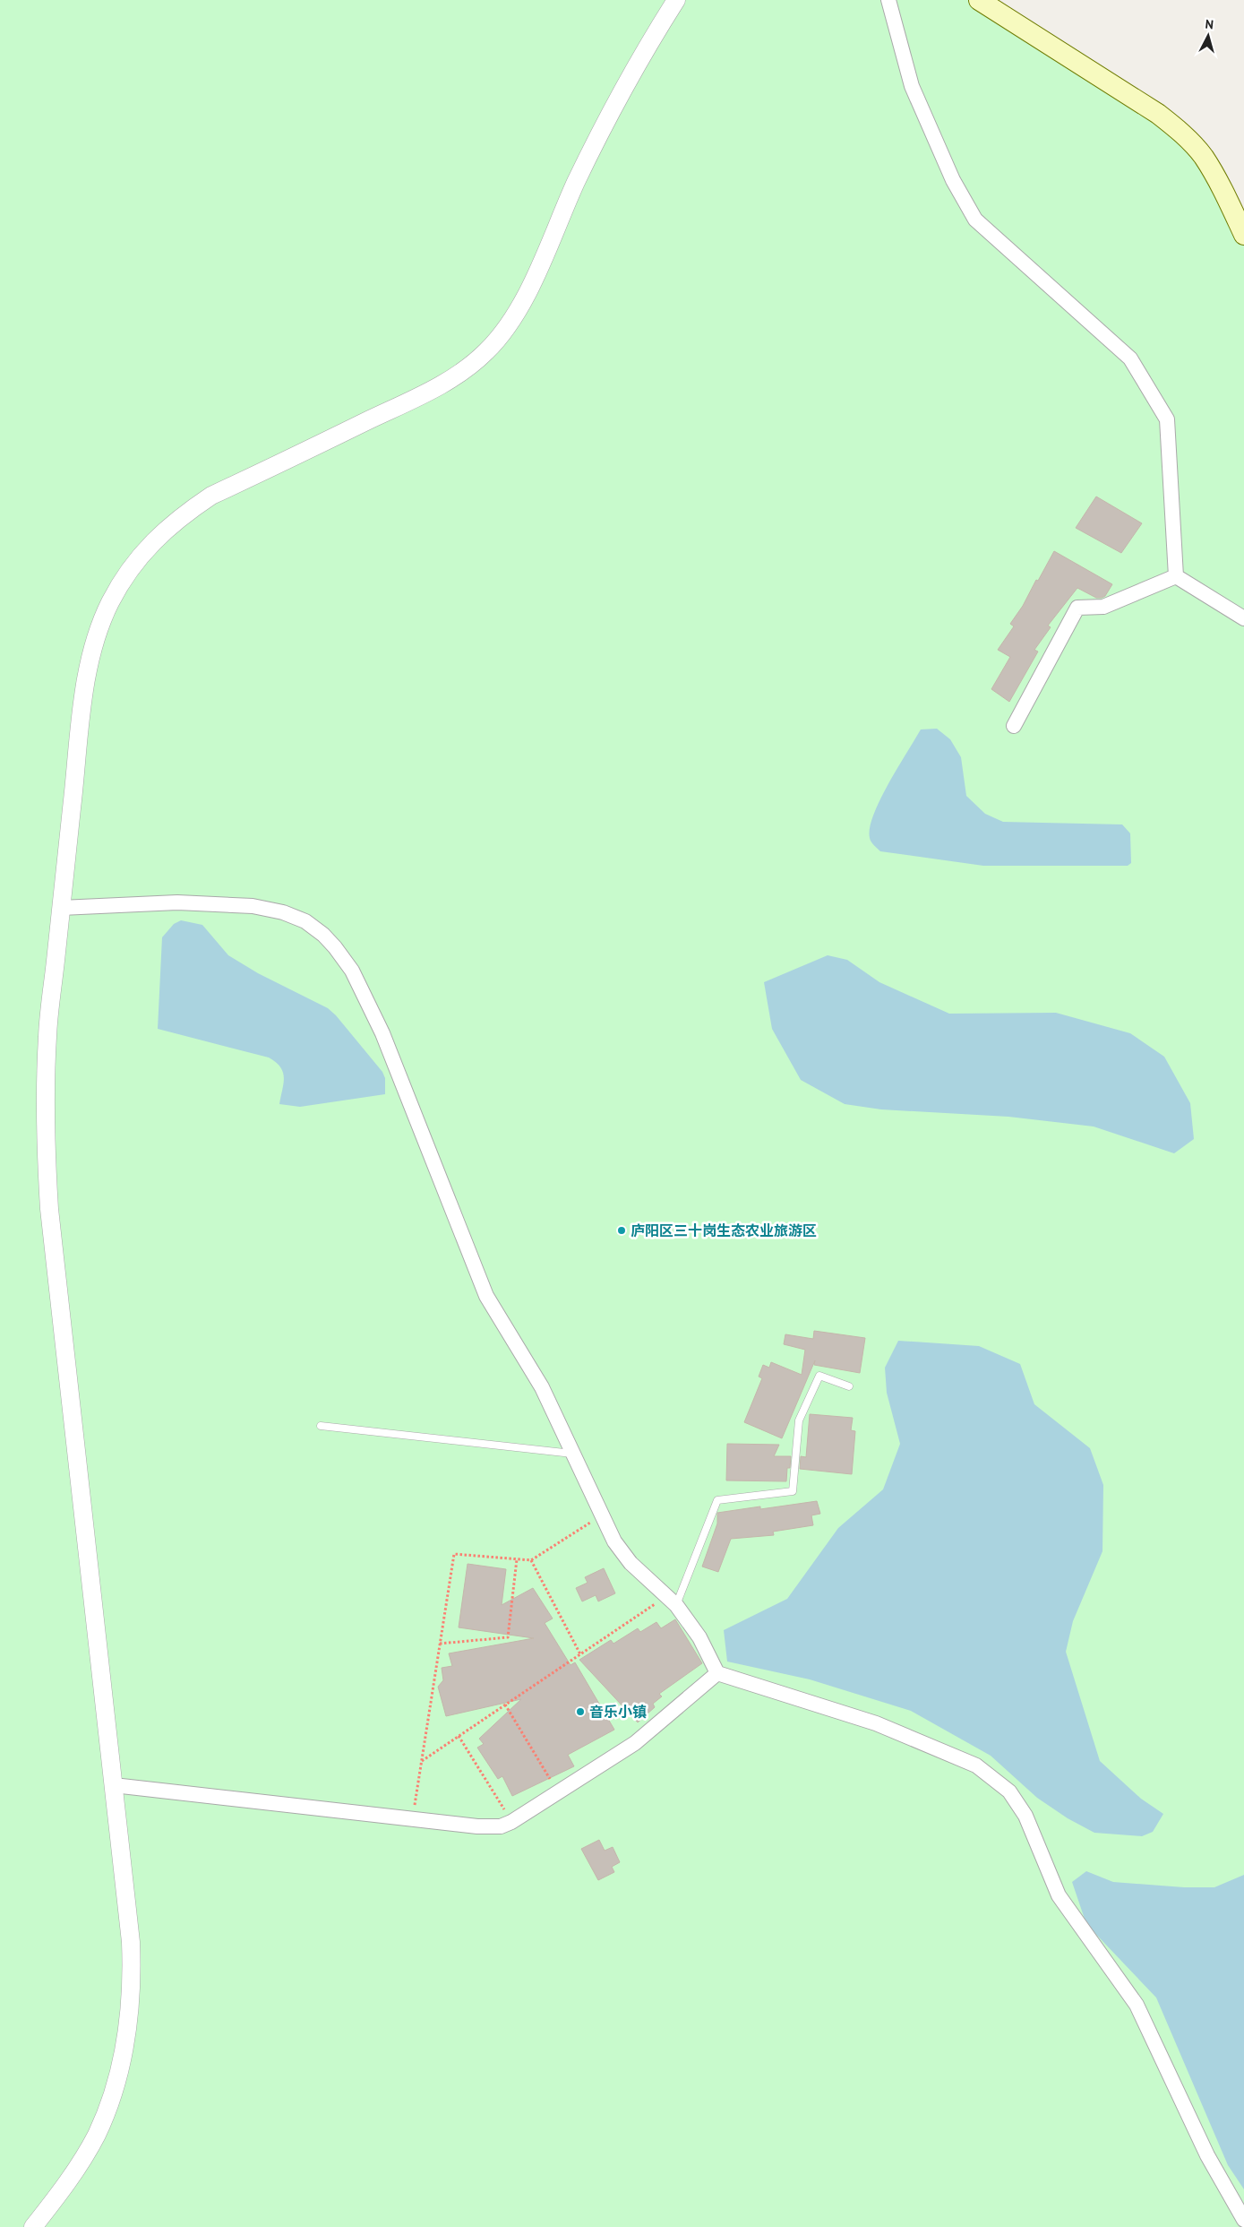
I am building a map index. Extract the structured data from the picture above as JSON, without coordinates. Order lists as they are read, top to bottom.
{
  "places": ["庐阳区三十岗生态农业旅游区", "音乐小镇"],
  "north": "top"
}
